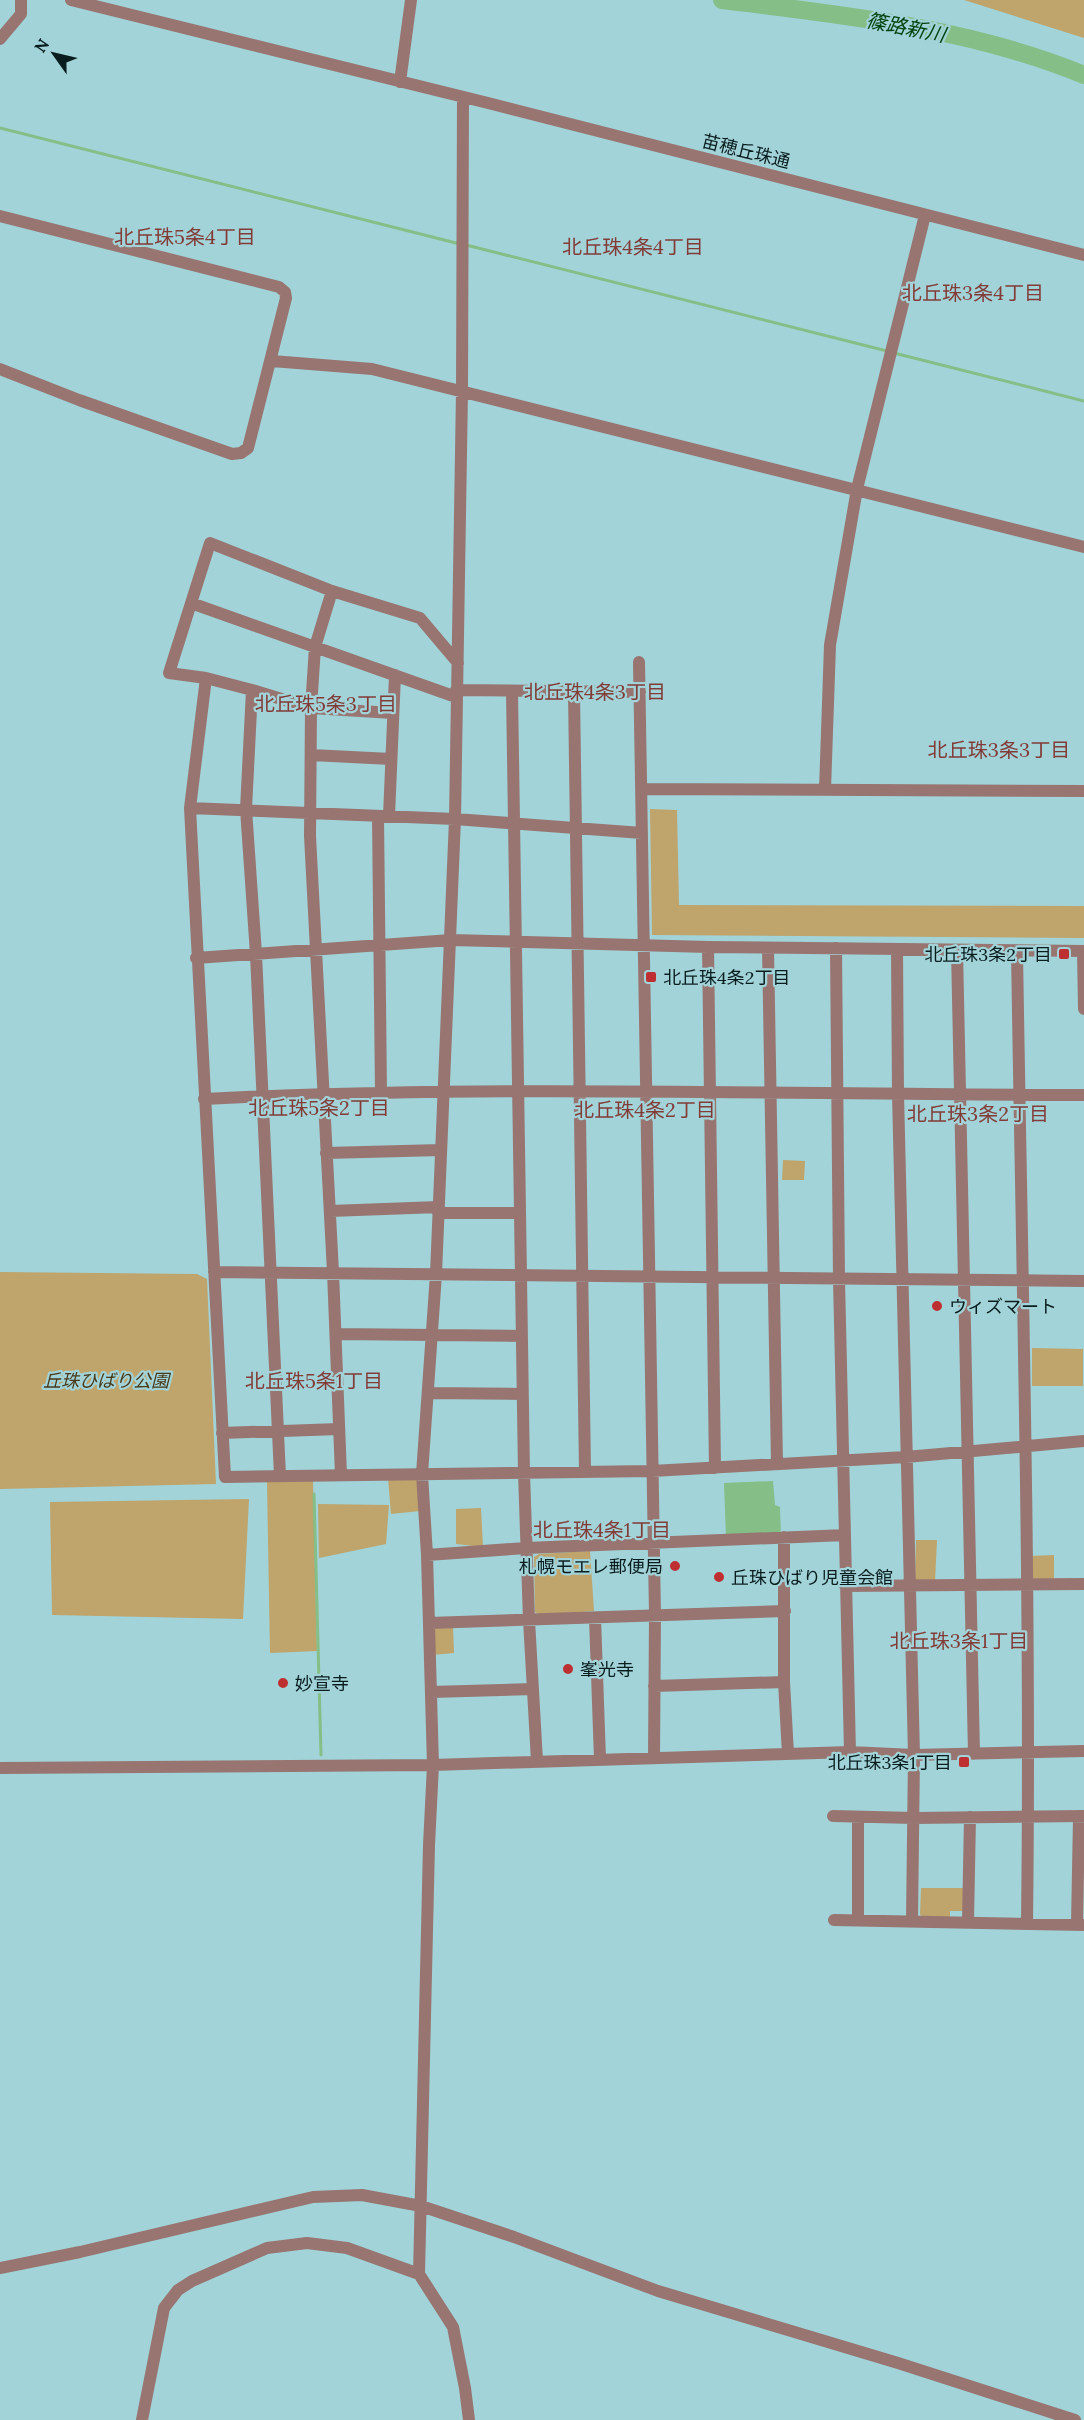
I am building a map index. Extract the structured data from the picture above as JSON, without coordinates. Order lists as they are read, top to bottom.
{
  "streets": {
    "street": ["苗穂丘珠通"]
  },
  "districts": [
    "北丘珠5条4丁目",
    "北丘珠4条4丁目",
    "北丘珠3条4丁目",
    "北丘珠4条3丁目",
    "北丘珠5条3丁目",
    "北丘珠3条3丁目",
    "北丘珠5条2丁目",
    "北丘珠4条2丁目",
    "北丘珠3条2丁目",
    "北丘珠5条1丁目",
    "北丘珠4条1丁目",
    "北丘珠3条1丁目"
  ],
  "water": ["篠路新川"],
  "parks": ["丘珠ひばり公園"],
  "places": {
    "transit": ["北丘珠3条2丁目", "北丘珠4条2丁目", "北丘珠3条1丁目"],
    "other": [
      "ウィズマート",
      "札幌モエレ郵便局",
      "丘珠ひばり児童会館",
      "峯光寺",
      "妙宣寺"
    ]
  },
  "north": "top left"
}
